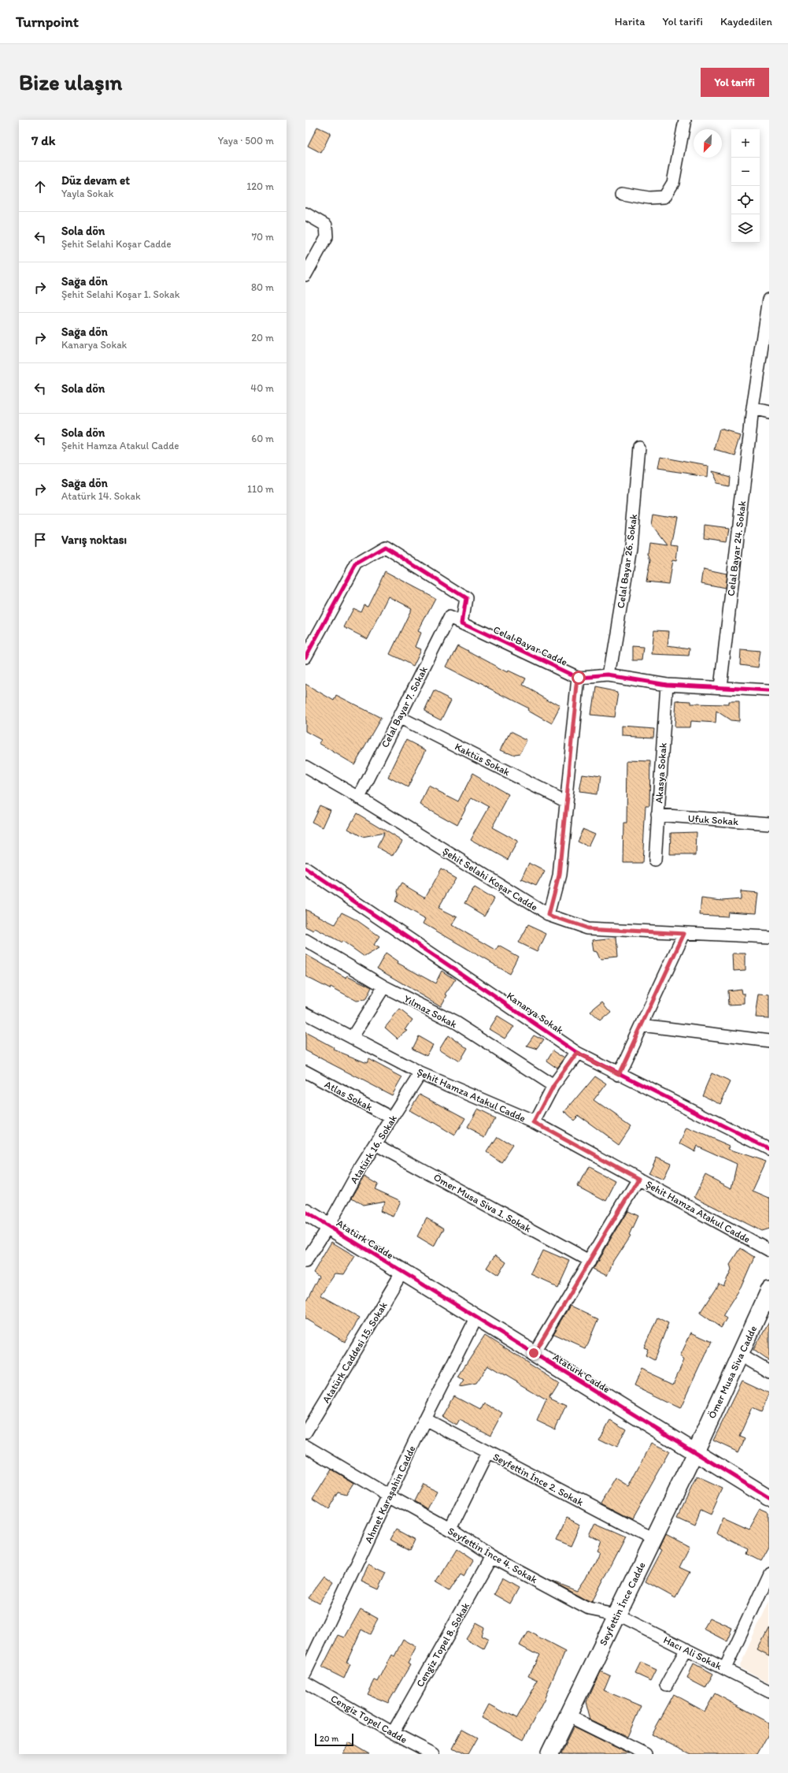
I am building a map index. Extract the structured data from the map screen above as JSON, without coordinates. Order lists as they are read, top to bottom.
{
  "streets": {
    "main road": ["Atatürk Cadde", "Ömer Musa Siva Cadde", "Seyfettin İnce Cadde"],
    "street": [
      "Celal Bayar 24. Sokak",
      "Celal Bayar 26. Sokak",
      "Celal Bayar Cadde",
      "Celal Bayar 7. Sokak",
      "Kaktüs Sokak",
      "Akasya Sokak",
      "Ufuk Sokak",
      "Şehit Selahi Koşar Cadde",
      "Yılmaz Sokak",
      "Kanarya Sokak",
      "Şehit Hamza Atakul Cadde",
      "Atlas Sokak",
      "Atatürk 16. Sokak",
      "Ömer Musa Siva 1. Sokak",
      "Atatürk Caddesi 15. Sokak",
      "Seyfettin İnce 2. Sokak",
      "Ahmet Karaşahin Cadde",
      "Seyfettin İnce 4. Sokak",
      "Cengiz Topel 8. Sokak",
      "Hacı Ali Sokak",
      "Cengiz Topel Cadde"
    ]
  },
  "crossings": [
    ["Celal Bayar 24. Sokak", "Celal Bayar Cadde"],
    ["Celal Bayar 26. Sokak", "Celal Bayar Cadde"],
    ["Celal Bayar Cadde", "Celal Bayar 7. Sokak"],
    ["Celal Bayar Cadde", "Akasya Sokak"],
    ["Celal Bayar 7. Sokak", "Kaktüs Sokak"],
    ["Celal Bayar 7. Sokak", "Şehit Selahi Koşar Cadde"],
    ["Akasya Sokak", "Ufuk Sokak"],
    ["Şehit Hamza Atakul Cadde", "Atatürk 16. Sokak"],
    ["Atlas Sokak", "Atatürk 16. Sokak"],
    ["Atatürk 16. Sokak", "Ömer Musa Siva 1. Sokak"],
    ["Atatürk 16. Sokak", "Atatürk Cadde"],
    ["Atatürk Cadde", "Atatürk Caddesi 15. Sokak"],
    ["Atatürk Cadde", "Ömer Musa Siva Cadde"],
    ["Atatürk Cadde", "Ahmet Karaşahin Cadde"],
    ["Atatürk Cadde", "Seyfettin İnce Cadde"],
    ["Ömer Musa Siva Cadde", "Seyfettin İnce Cadde"],
    ["Seyfettin İnce 2. Sokak", "Ahmet Karaşahin Cadde"],
    ["Seyfettin İnce 2. Sokak", "Seyfettin İnce Cadde"],
    ["Ahmet Karaşahin Cadde", "Seyfettin İnce 4. Sokak"],
    ["Seyfettin İnce 4. Sokak", "Seyfettin İnce Cadde"],
    ["Seyfettin İnce 4. Sokak", "Cengiz Topel 8. Sokak"],
    ["Seyfettin İnce 4. Sokak", "Hacı Ali Sokak"],
    ["Seyfettin İnce Cadde", "Hacı Ali Sokak"],
    ["Cengiz Topel 8. Sokak", "Cengiz Topel Cadde"]
  ],
  "scale_bar": "20 m",
  "north": "bottom left",
  "page": {
    "header": "Turnpoint",
    "nav": ["Harita", "Yol tarifi", "Kaydedilen"],
    "buttons": "Yol tarifi",
    "title": "Bize ulaşın",
    "heading": ["7 dk", "Yaya · 500 m"],
    "map_buttons": ["+", "−"],
    "list": [
      ["Düz devam et", "Yayla Sokak", "120 m"],
      ["Sola dön", "Şehit Selahi Koşar Cadde", "70 m"],
      ["Sağa dön", "Şehit Selahi Koşar 1. Sokak", "80 m"],
      ["Sağa dön", "Kanarya Sokak", "20 m"],
      ["Sola dön", "40 m"],
      ["Sola dön", "Şehit Hamza Atakul Cadde", "60 m"],
      ["Sağa dön", "Atatürk 14. Sokak", "110 m"],
      "Varış noktası"
    ],
    "scale": "20 m"
  }
}
